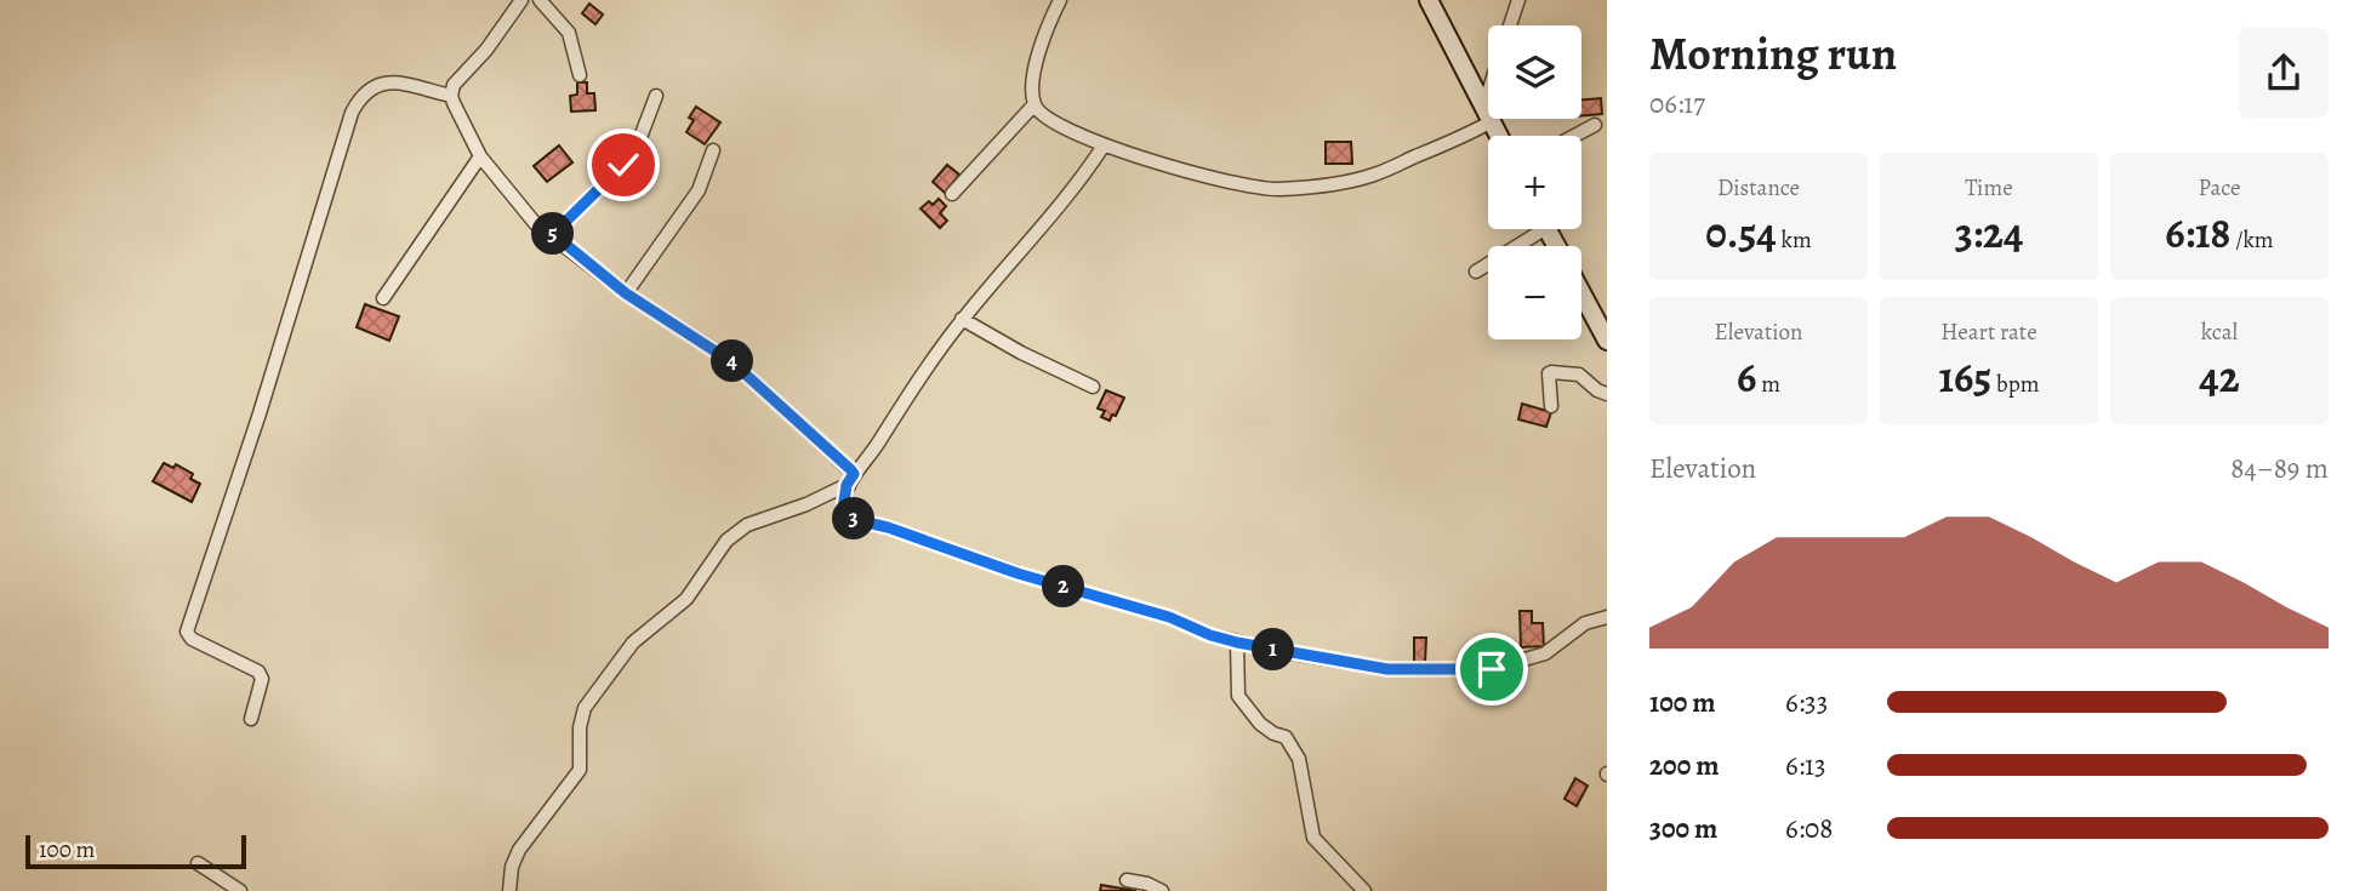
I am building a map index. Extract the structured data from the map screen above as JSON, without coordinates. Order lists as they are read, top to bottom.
{
  "scale_bar": "100 m",
  "page": {
    "heading": ["Morning run", "06:17"],
    "map_buttons": ["+", "−"],
    "stats": [
      ["Distance", "0.54 km"],
      ["Time", "3:24"],
      ["Pace", "6:18 /km"],
      ["Elevation", "6 m"],
      ["Heart rate", "165 bpm"],
      ["kcal", "42"]
    ],
    "pins": [
      "5",
      "4",
      "3",
      "2",
      "1"
    ],
    "chart": ["Elevation", "84–89 m"],
    "list": [
      {
        "name": "100 m",
        "note": "6:33"
      },
      {
        "name": "200 m",
        "note": "6:13"
      },
      {
        "name": "300 m",
        "note": "6:08"
      }
    ],
    "scale": "100 m"
  }
}
